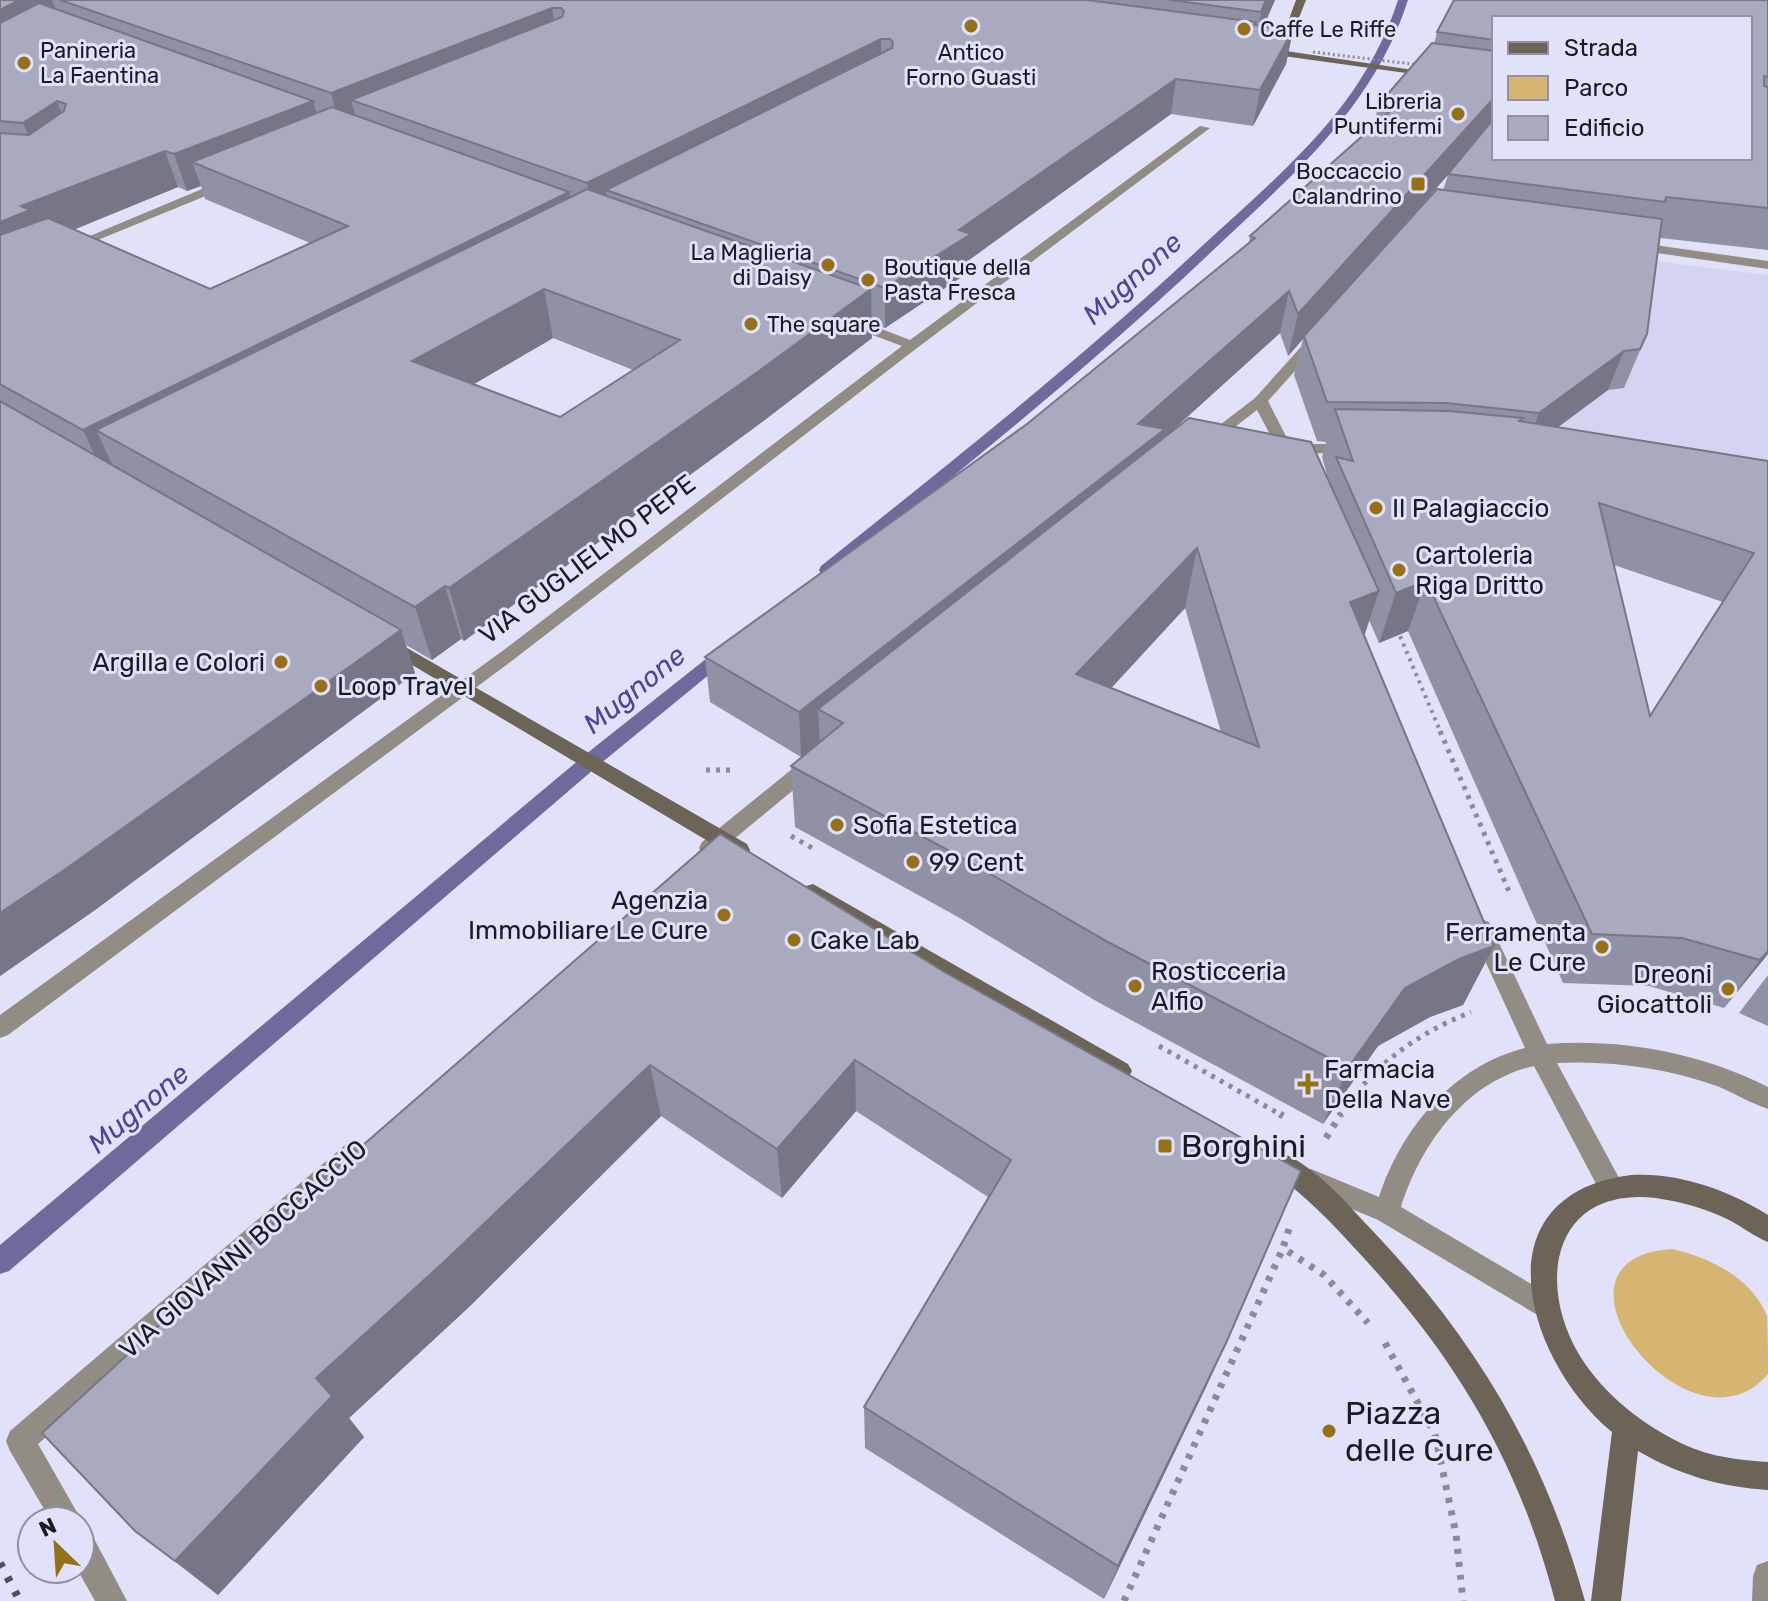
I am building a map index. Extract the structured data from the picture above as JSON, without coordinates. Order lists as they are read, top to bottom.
{
  "streets": {
    "street": ["VIA GUGLIELMO PEPE", "VIA GIOVANNI BOCCACCIO"]
  },
  "water": ["Mugnone"],
  "places": {
    "other": [
      "Antico Forno Guasti",
      "Caffe Le Riffe",
      "Panineria La Faentina",
      "Libreria Puntifermi",
      "La Maglieria di Daisy",
      "Boutique della Pasta Fresca",
      "The square",
      "Il Palagiaccio",
      "Cartoleria Riga Dritto",
      "Argilla e Colori",
      "Loop Travel",
      "Sofia Estetica",
      "99 Cent",
      "Agenzia Immobiliare Le Cure",
      "Cake Lab",
      "Ferramenta Le Cure",
      "Rosticceria Alfio",
      "Dreoni Giocattoli",
      "Piazza delle Cure"
    ],
    "transit": ["Boccaccio Calandrino", "Borghini"],
    "health": ["Farmacia Della Nave"]
  },
  "legend": ["Strada", "Parco", "Edificio"],
  "north": "top left"
}
